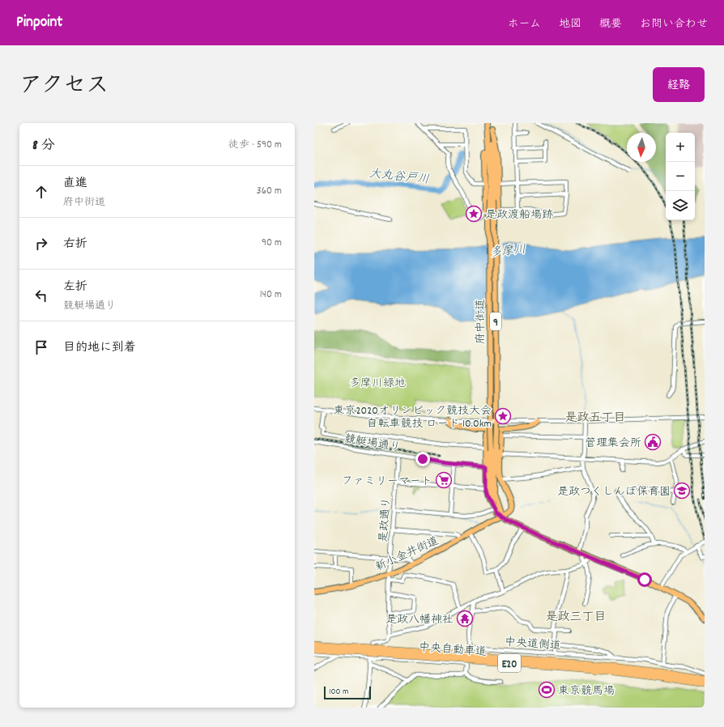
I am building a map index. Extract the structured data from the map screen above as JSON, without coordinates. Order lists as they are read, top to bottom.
{
  "streets": {
    "highway": ["中央自動車道", "E20"],
    "main road": ["府中街道", "9", "新小金井街道"],
    "street": ["競艇場通り", "是政通り", "中央道側道"]
  },
  "crossings": [
    ["府中街道", "新小金井街道"],
    ["競艇場通り", "是政通り"],
    ["是政通り", "新小金井街道"]
  ],
  "districts": ["是政五丁目", "是政三丁目"],
  "water": ["大丸谷戸川", "多摩川"],
  "parks": ["多摩川緑地"],
  "places": {
    "place": ["是政渡船場跡", "東京2020オリンピック競技大会 自転車競技 ロード 10.0km"],
    "public building": ["管理集会所"],
    "supermarket": ["ファミリーマート"],
    "school or university": ["是政つくしんぼ保育園"],
    "temple": ["是政八幡神社"],
    "sports": ["東京競馬場"]
  },
  "scale_bar": "100 m",
  "north": "bottom",
  "page": {
    "header": "Pinpoint",
    "nav": [
      "ホーム",
      "地図",
      "概要",
      "お問い合わせ"
    ],
    "title": "アクセス",
    "buttons": "経路",
    "heading": ["8 分", "徒歩 · 590 m"],
    "map_buttons": ["+", "−"],
    "list": [
      ["直進", "府中街道", "360 m"],
      ["右折", "90 m"],
      ["左折", "競艇場通り", "140 m"],
      "目的地に到着"
    ],
    "scale": "100 m"
  }
}
